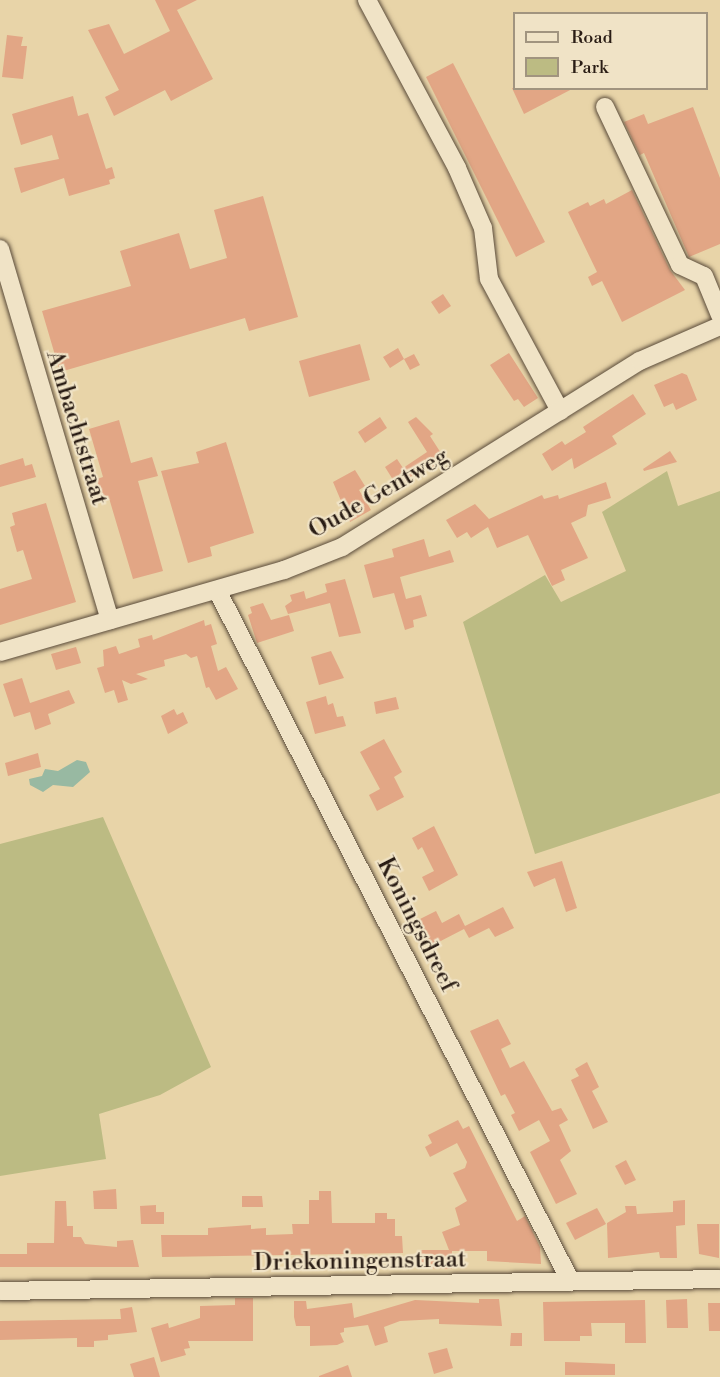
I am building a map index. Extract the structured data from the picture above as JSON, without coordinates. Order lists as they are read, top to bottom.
{
  "streets": {
    "street": [
      "Ambachtstraat",
      "Oude Gentweg",
      "Koningsdreef",
      "Driekoningenstraat"
    ]
  },
  "crossings": [
    ["Ambachtstraat", "Oude Gentweg"],
    ["Oude Gentweg", "Koningsdreef"],
    ["Koningsdreef", "Driekoningenstraat"]
  ],
  "legend": ["Road", "Park"]
}
